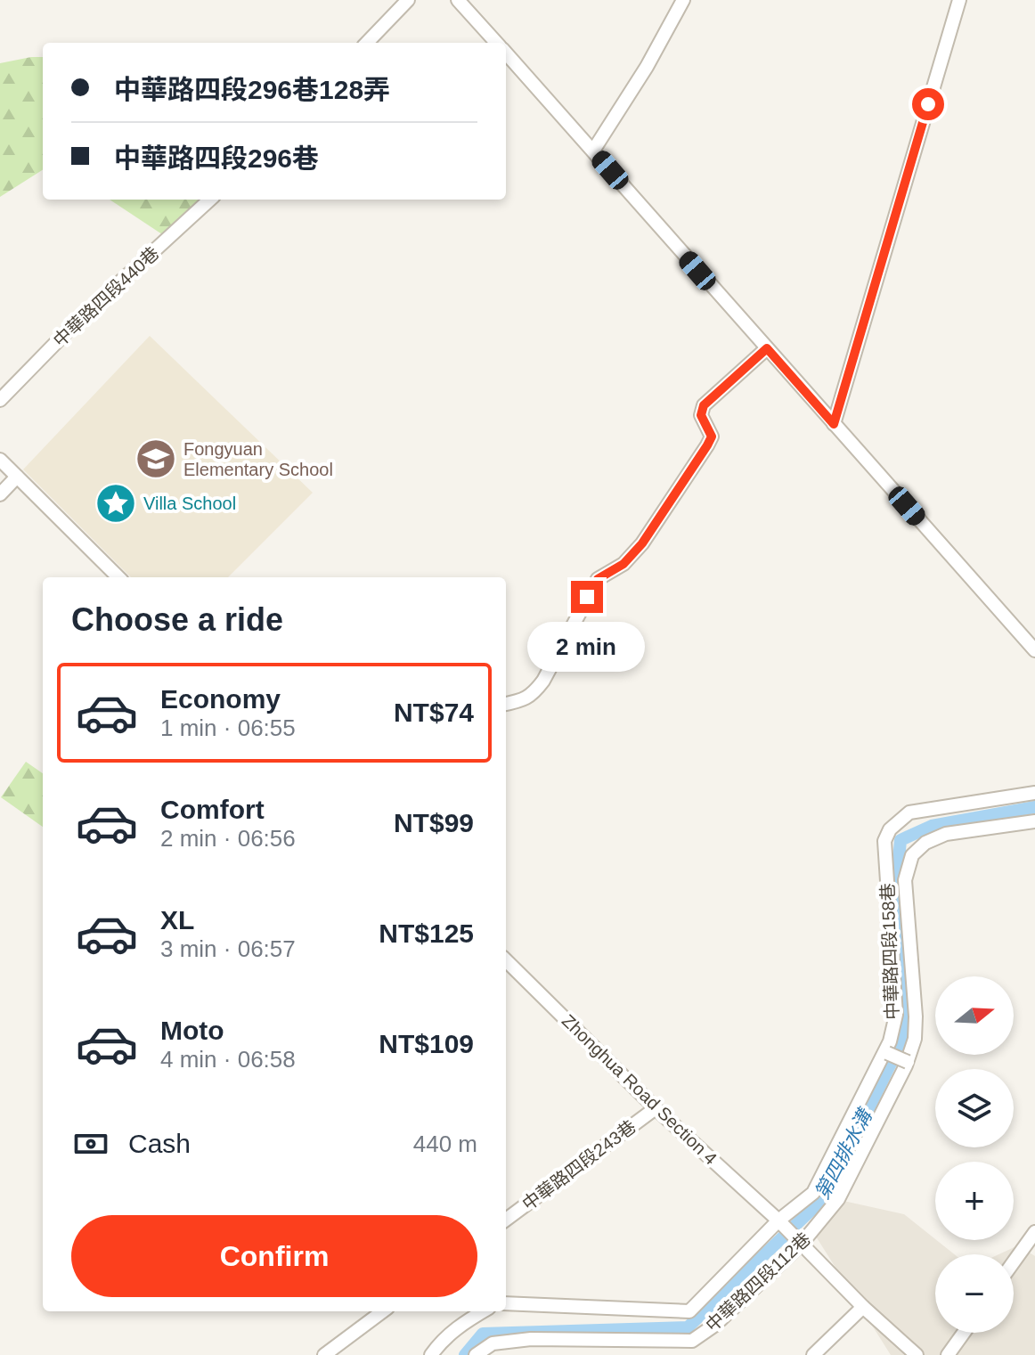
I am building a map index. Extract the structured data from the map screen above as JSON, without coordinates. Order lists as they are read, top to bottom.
{
  "streets": {
    "street": [
      "中華路四段440巷",
      "中華路四段158巷",
      "Zhonghua Road Section 4",
      "中華路四段243巷",
      "中華路四段112巷"
    ]
  },
  "crossings": [
    ["中華路四段158巷", "Zhonghua Road Section 4"],
    ["Zhonghua Road Section 4", "中華路四段243巷"],
    ["Zhonghua Road Section 4", "中華路四段112巷"]
  ],
  "water": ["第四排水溝"],
  "places": {
    "school or university": ["Fongyuan Elementary School"],
    "place": ["Villa School"]
  },
  "north": "right",
  "page": {
    "banner": ["中華路四段296巷128弄", "中華路四段296巷"],
    "heading": "Choose a ride",
    "bubble": "2 min",
    "list": [
      {
        "name": "Economy",
        "note": "1 min · 06:55",
        "value": "NT$74"
      },
      {
        "name": "Comfort",
        "note": "2 min · 06:56",
        "value": "NT$99"
      },
      {
        "name": "XL",
        "note": "3 min · 06:57",
        "value": "NT$125"
      },
      {
        "name": "Moto",
        "note": "4 min · 06:58",
        "value": "NT$109"
      }
    ],
    "map_buttons": ["+", "−"],
    "pay": ["Cash", "440 m"],
    "buttons": "Confirm"
  }
}
